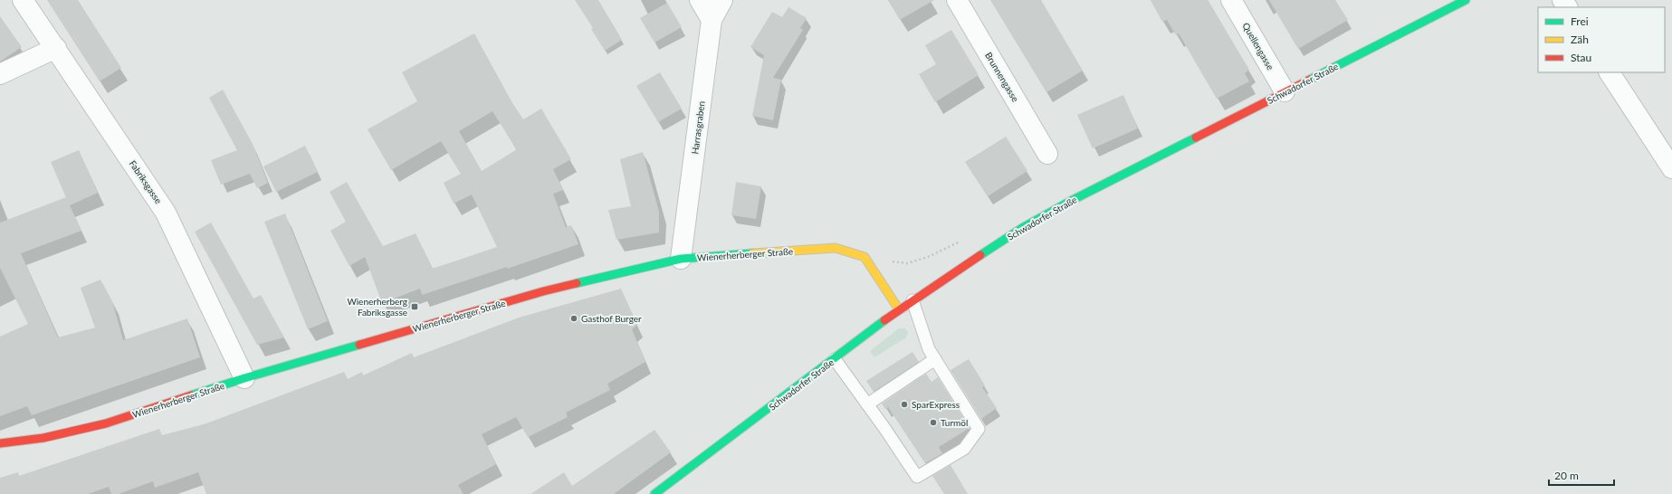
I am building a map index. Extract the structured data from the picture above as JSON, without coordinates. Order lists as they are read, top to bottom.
{
  "streets": {
    "main road": ["Schwadorfer Straße", "Wienerherberger Straße"],
    "street": [
      "Quellengasse",
      "Brunnengasse",
      "Harrasgraben",
      "Fabriksgasse"
    ]
  },
  "crossings": [
    ["Quellengasse", "Schwadorfer Straße"],
    ["Schwadorfer Straße", "Wienerherberger Straße"],
    ["Harrasgraben", "Wienerherberger Straße"],
    ["Fabriksgasse", "Wienerherberger Straße"]
  ],
  "places": {
    "transit": ["Wienerherberg Fabriksgasse"],
    "other": ["Gasthof Burger", "SparExpress", "Turmöl"]
  },
  "legend": ["Frei", "Zäh", "Stau"],
  "scale_bar": "20 m"
}
